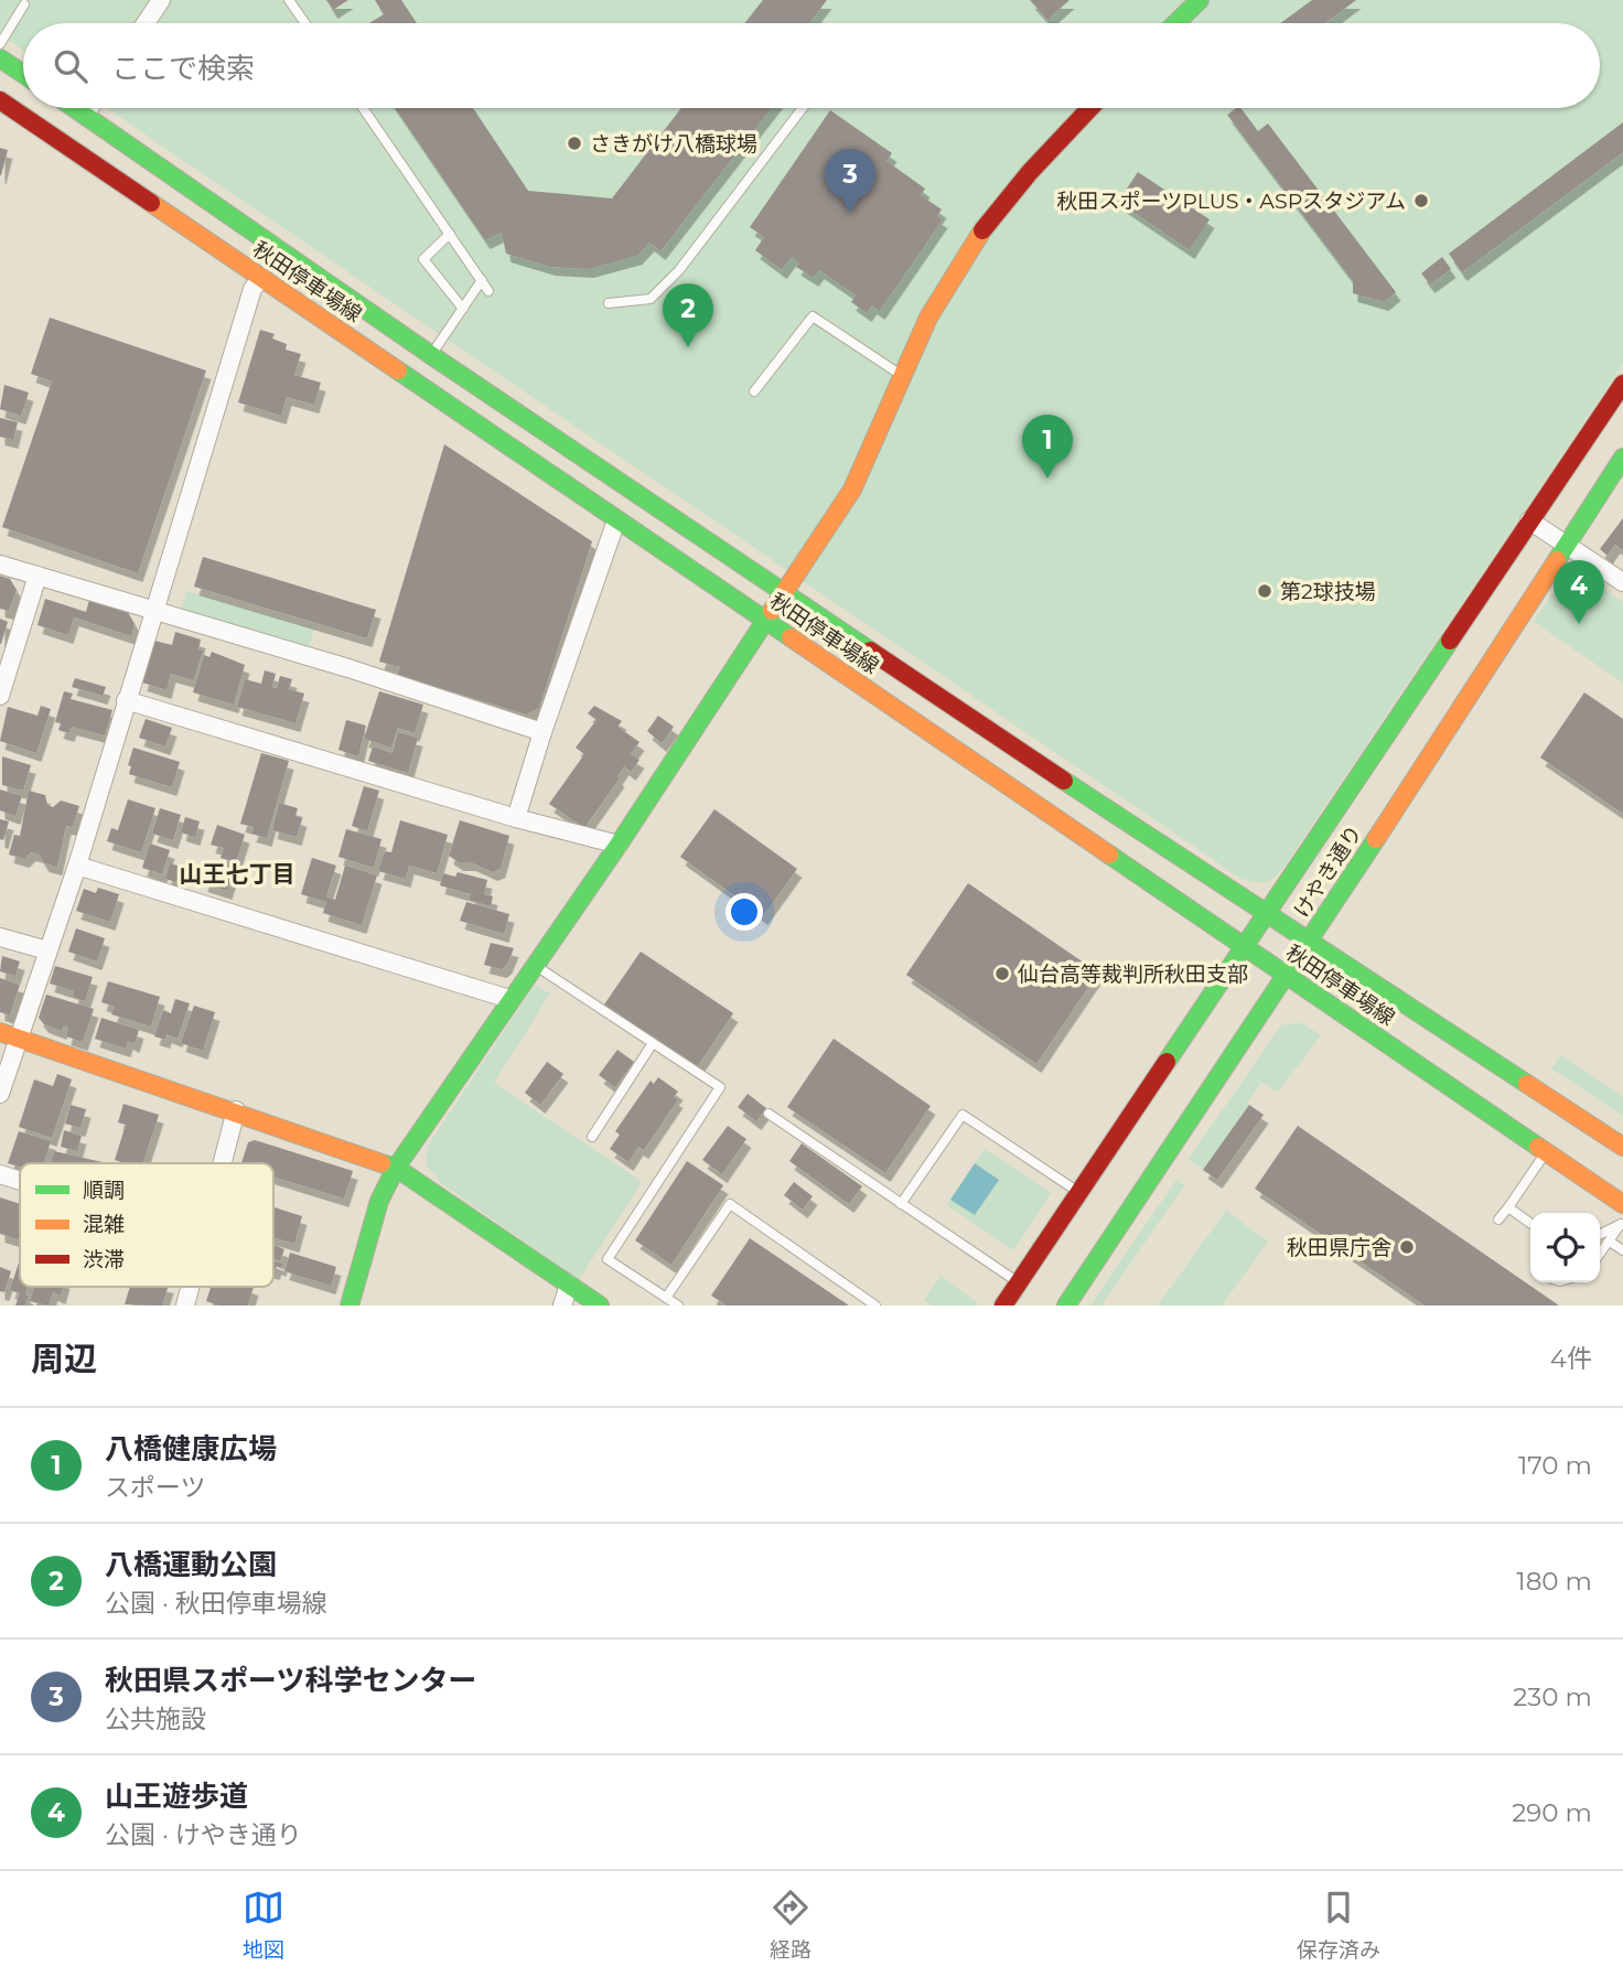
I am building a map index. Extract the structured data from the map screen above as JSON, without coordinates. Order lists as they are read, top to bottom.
{
  "streets": {
    "street": ["秋田停車場線", "けやき通り"]
  },
  "crossings": [
    ["秋田停車場線", "けやき通り"]
  ],
  "districts": ["山王七丁目"],
  "places": [
    "さきがけ八橋球場",
    "秋田スポーツPLUS・ASPスタジアム",
    "第2球技場",
    "仙台高等裁判所秋田支部",
    "秋田県庁舎"
  ],
  "legend": ["順調", "混雑", "渋滞"],
  "page": {
    "search": "ここで検索",
    "pins": [
      "3",
      "2",
      "1",
      "4"
    ],
    "heading": ["周辺", "4件"],
    "list": [
      {
        "mark": "1",
        "name": "八橋健康広場",
        "note": "スポーツ",
        "value": "170 m"
      },
      {
        "mark": "2",
        "name": "八橋運動公園",
        "note": "公園 · 秋田停車場線",
        "value": "180 m"
      },
      {
        "mark": "3",
        "name": "秋田県スポーツ科学センター",
        "note": "公共施設",
        "value": "230 m"
      },
      {
        "mark": "4",
        "name": "山王遊歩道",
        "note": "公園 · けやき通り",
        "value": "290 m"
      }
    ],
    "nav": ["地図", "経路", "保存済み"]
  }
}
